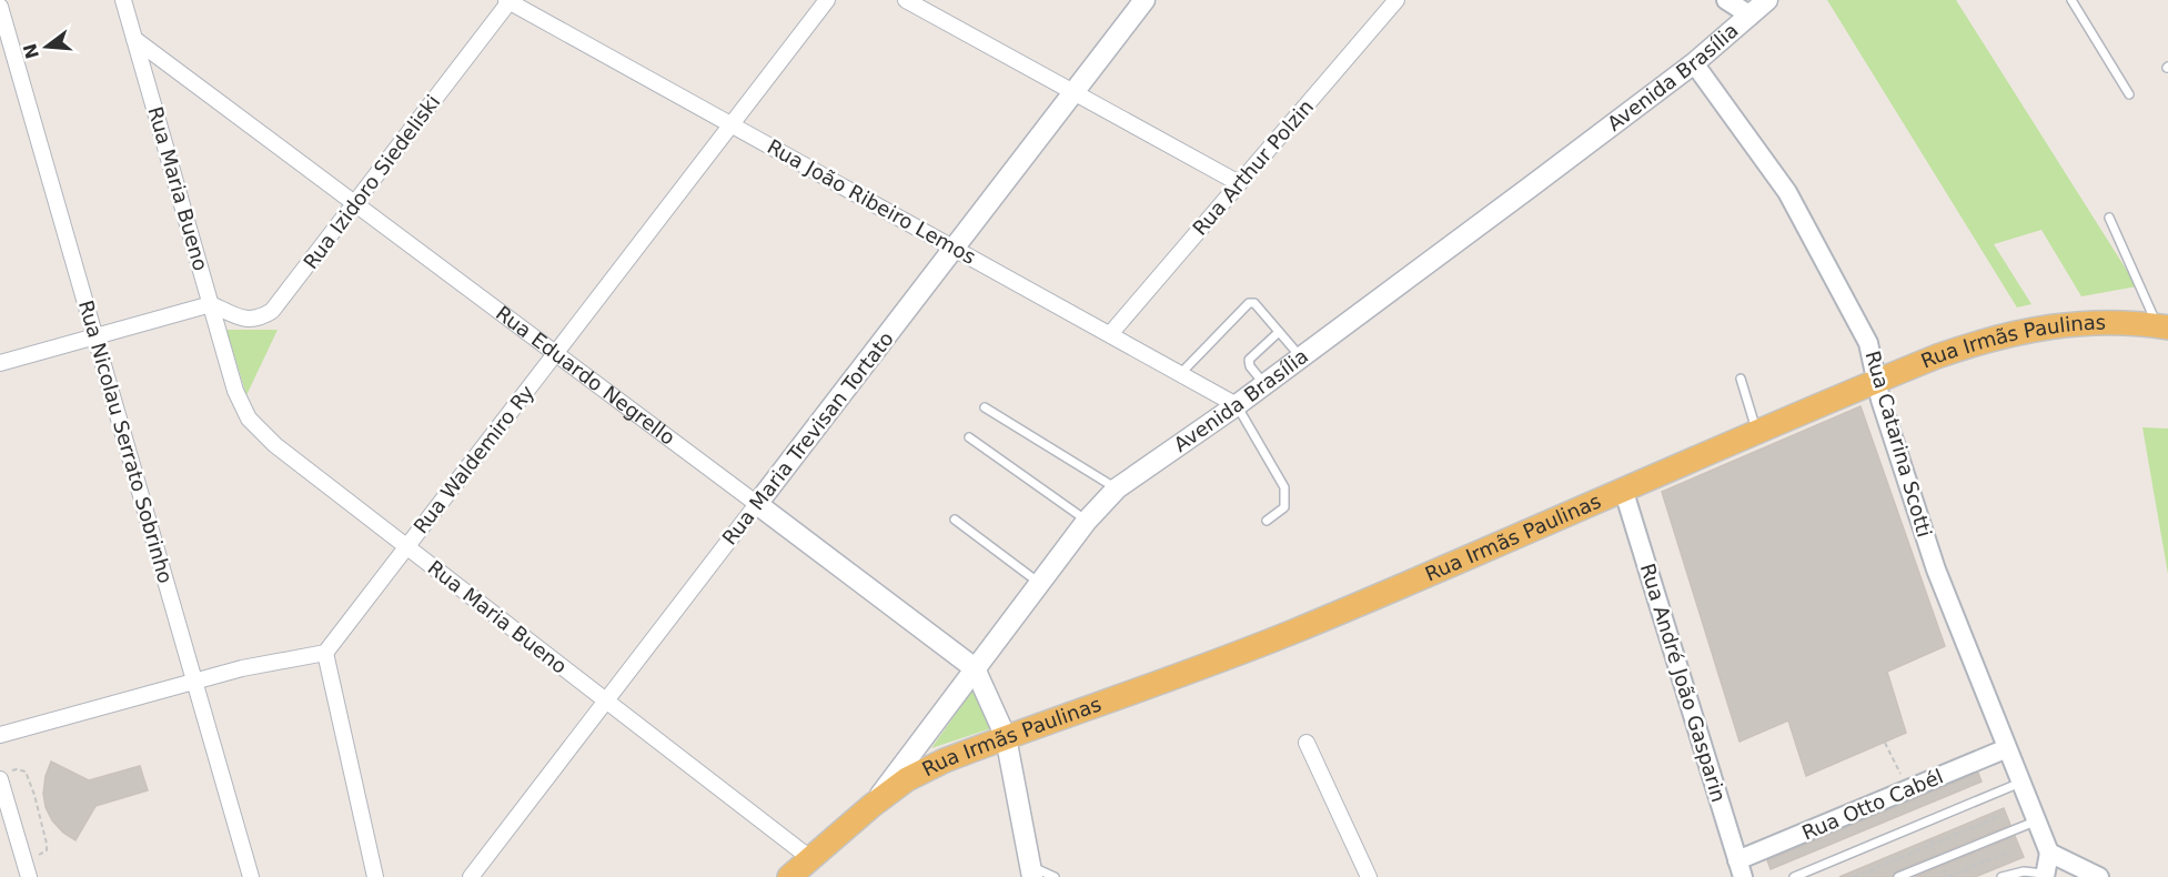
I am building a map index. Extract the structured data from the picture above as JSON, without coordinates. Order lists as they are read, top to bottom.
{
  "streets": {
    "main road": [
      "Avenida Brasília",
      "Rua Irmãs Paulinas",
      "Rua Eduardo Negrello",
      "Rua Maria Trevisan Tortato"
    ],
    "street": [
      "Rua Arthur Polzin",
      "Rua Izidoro Siedeliski",
      "Rua Maria Bueno",
      "Rua João Ribeiro Lemos",
      "Rua Nicolau Serrato Sobrinho",
      "Rua Catarina Scotti",
      "Rua Waldemiro Ry",
      "Rua André João Gasparin",
      "Rua Otto Cabél"
    ]
  },
  "crossings": [
    ["Avenida Brasília", "Rua Maria Bueno"],
    ["Avenida Brasília", "Rua João Ribeiro Lemos"],
    ["Avenida Brasília", "Rua Irmãs Paulinas"],
    ["Avenida Brasília", "Rua Eduardo Negrello"],
    ["Avenida Brasília", "Rua Catarina Scotti"],
    ["Rua Arthur Polzin", "Rua João Ribeiro Lemos"],
    ["Rua Izidoro Siedeliski", "Rua Maria Bueno"],
    ["Rua Izidoro Siedeliski", "Rua João Ribeiro Lemos"],
    ["Rua Izidoro Siedeliski", "Rua Eduardo Negrello"],
    ["Rua Maria Bueno", "Rua Eduardo Negrello"],
    ["Rua Maria Bueno", "Rua Maria Trevisan Tortato"],
    ["Rua Maria Bueno", "Rua Waldemiro Ry"],
    ["Rua João Ribeiro Lemos", "Rua Maria Trevisan Tortato"],
    ["Rua João Ribeiro Lemos", "Rua Waldemiro Ry"],
    ["Rua Irmãs Paulinas", "Rua Eduardo Negrello"],
    ["Rua Irmãs Paulinas", "Rua Catarina Scotti"],
    ["Rua Irmãs Paulinas", "Rua André João Gasparin"],
    ["Rua Eduardo Negrello", "Rua Maria Trevisan Tortato"],
    ["Rua Eduardo Negrello", "Rua Waldemiro Ry"],
    ["Rua Catarina Scotti", "Rua Otto Cabél"],
    ["Rua André João Gasparin", "Rua Otto Cabél"]
  ],
  "north": "left"
}
